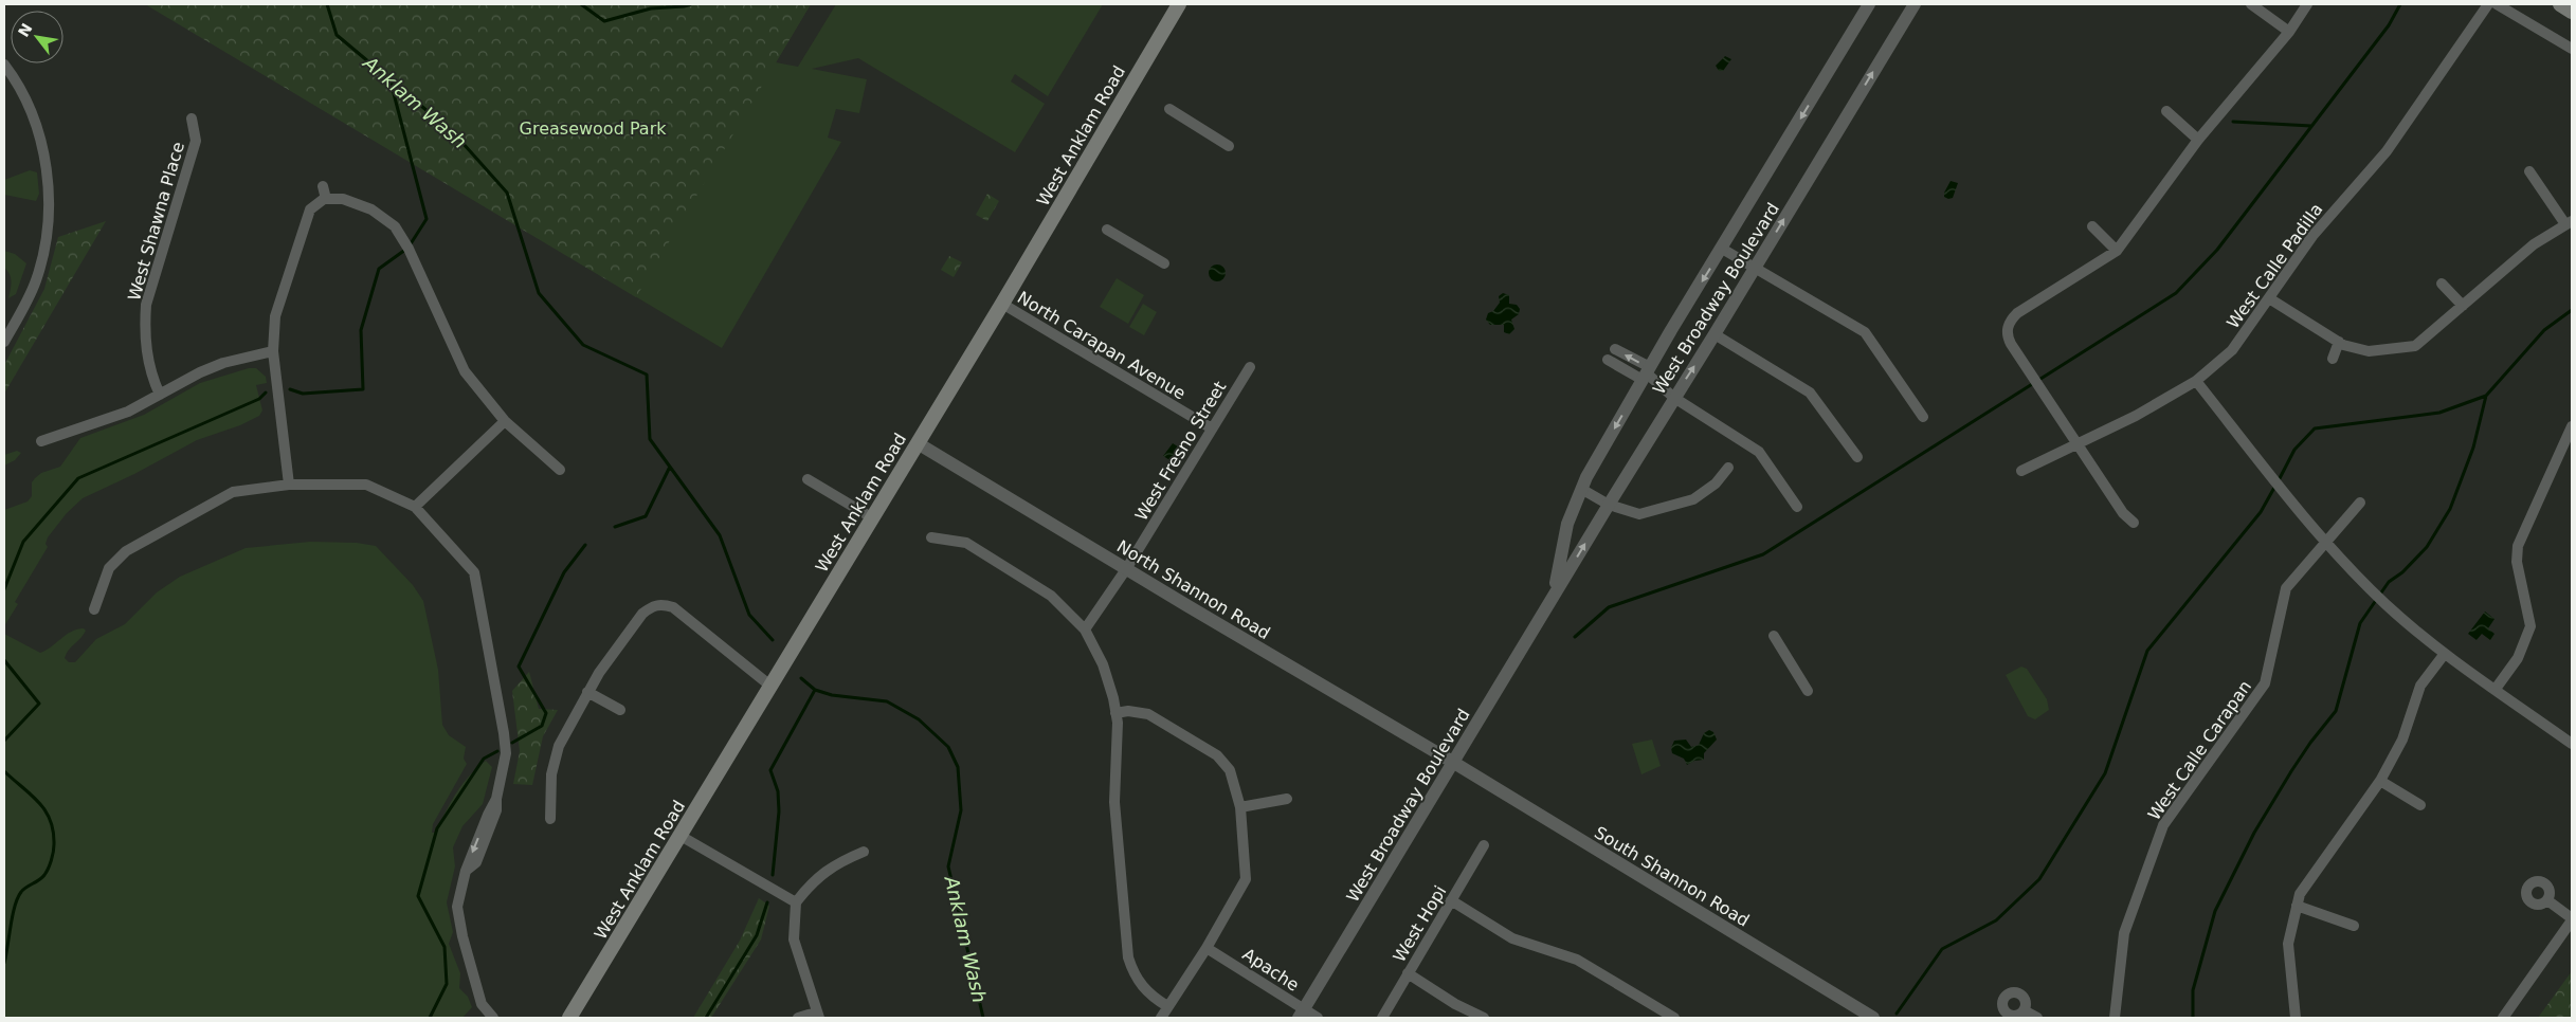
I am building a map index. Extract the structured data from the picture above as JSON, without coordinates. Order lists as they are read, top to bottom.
{
  "streets": {
    "main road": ["West Anklam Road"],
    "street": [
      "West Shawna Place",
      "West Calle Padilla",
      "West Broadway Boulevard",
      "North Carapan Avenue",
      "West Fresno Street",
      "North Shannon Road",
      "West Calle Carapan",
      "South Shannon Road",
      "West Hopi",
      "Apache"
    ]
  },
  "crossings": [
    ["West Anklam Road", "North Carapan Avenue"],
    ["West Anklam Road", "North Shannon Road"],
    ["West Broadway Boulevard", "North Shannon Road"],
    ["West Broadway Boulevard", "South Shannon Road"],
    ["West Broadway Boulevard", "Apache"],
    ["North Carapan Avenue", "West Fresno Street"],
    ["West Fresno Street", "North Shannon Road"],
    ["North Shannon Road", "South Shannon Road"]
  ],
  "water": ["Anklam Wash"],
  "parks": ["Greasewood Park"],
  "north": "top left"
}
